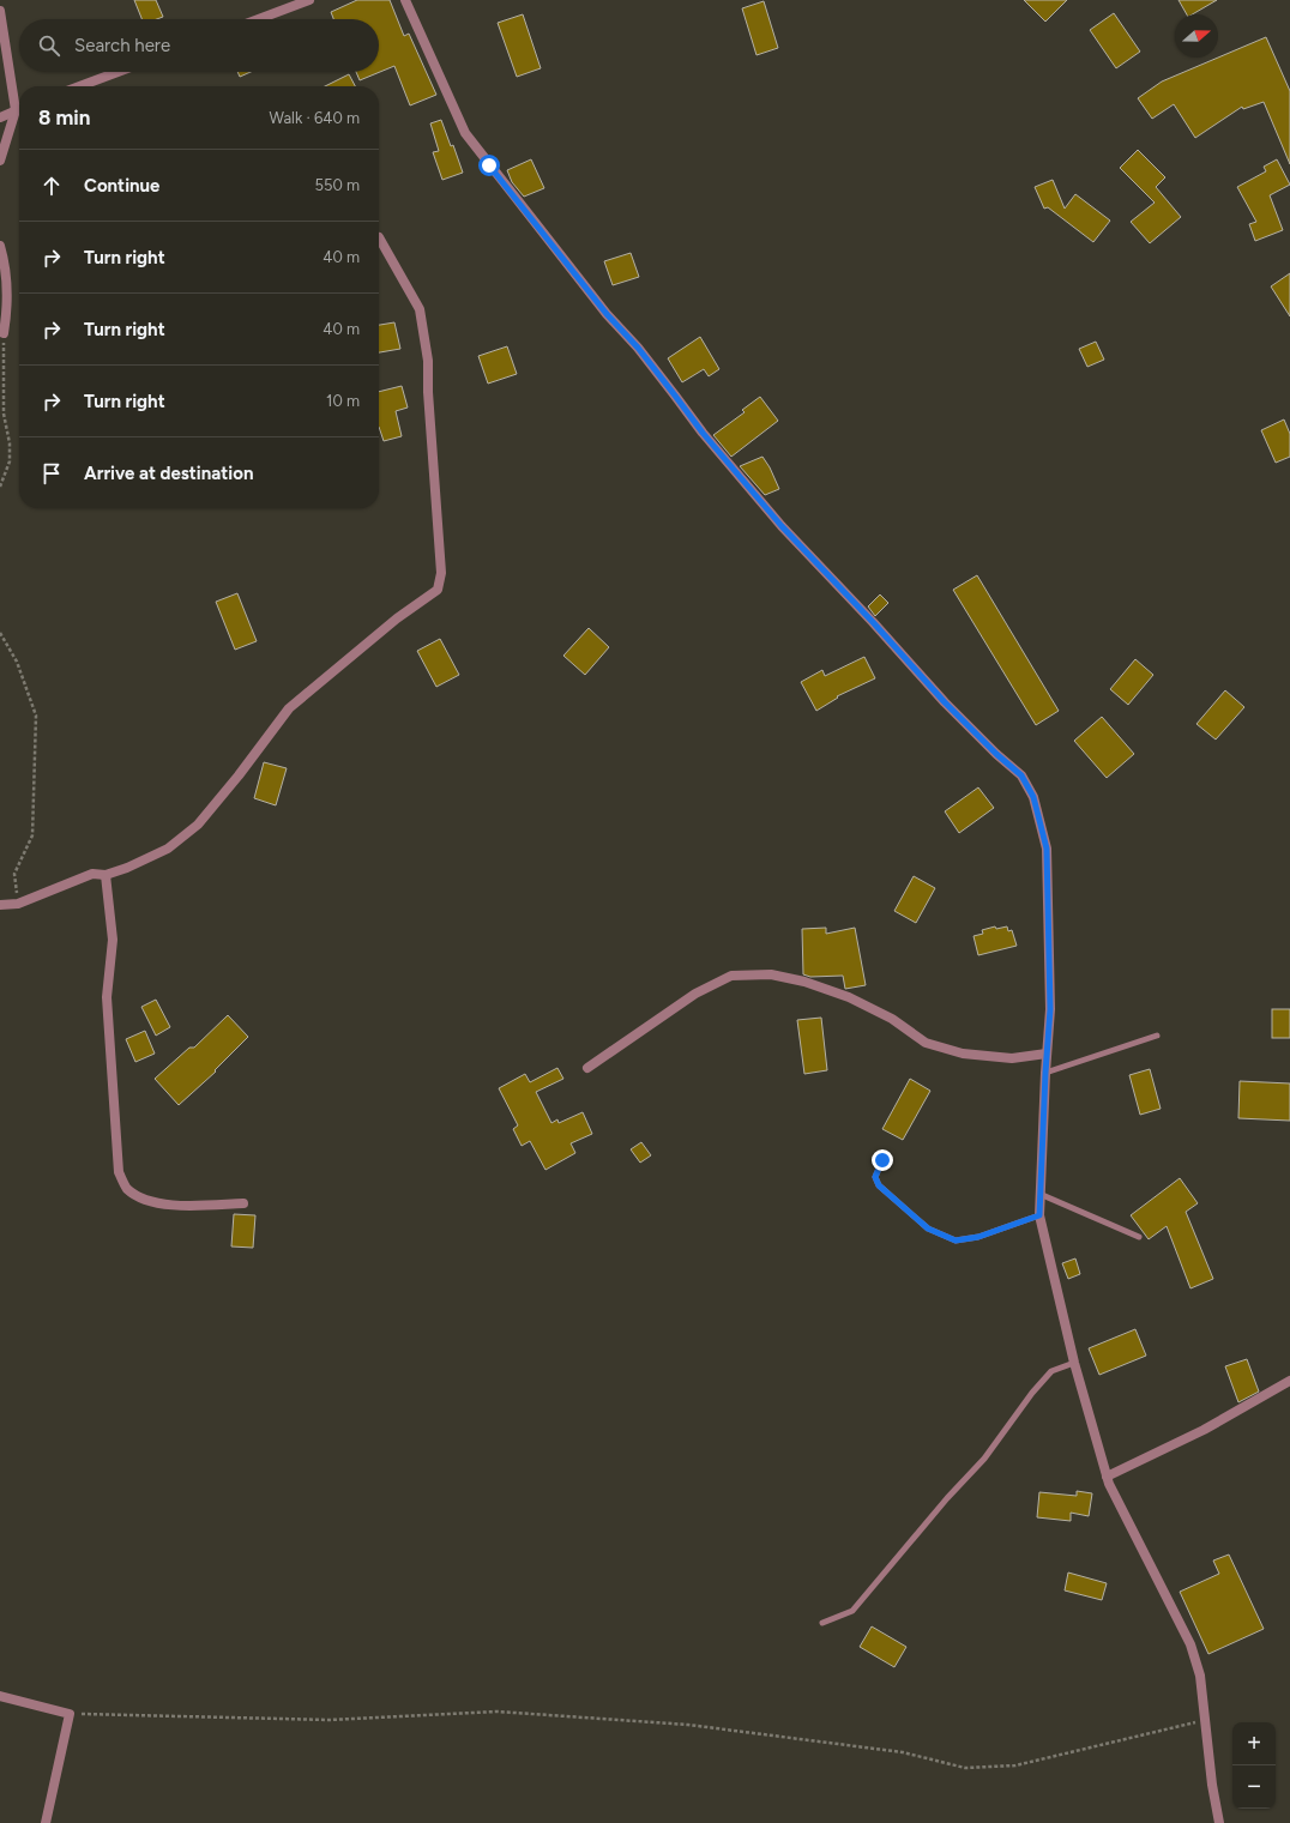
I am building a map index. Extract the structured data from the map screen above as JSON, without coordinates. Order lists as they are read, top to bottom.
{
  "north": "right",
  "page": {
    "search": "Search here",
    "heading": ["8 min", "Walk · 640 m"],
    "list": [
      ["Continue", "550 m"],
      ["Turn right", "40 m"],
      ["Turn right", "40 m"],
      ["Turn right", "10 m"],
      "Arrive at destination"
    ],
    "map_buttons": ["+", "−"]
  }
}
